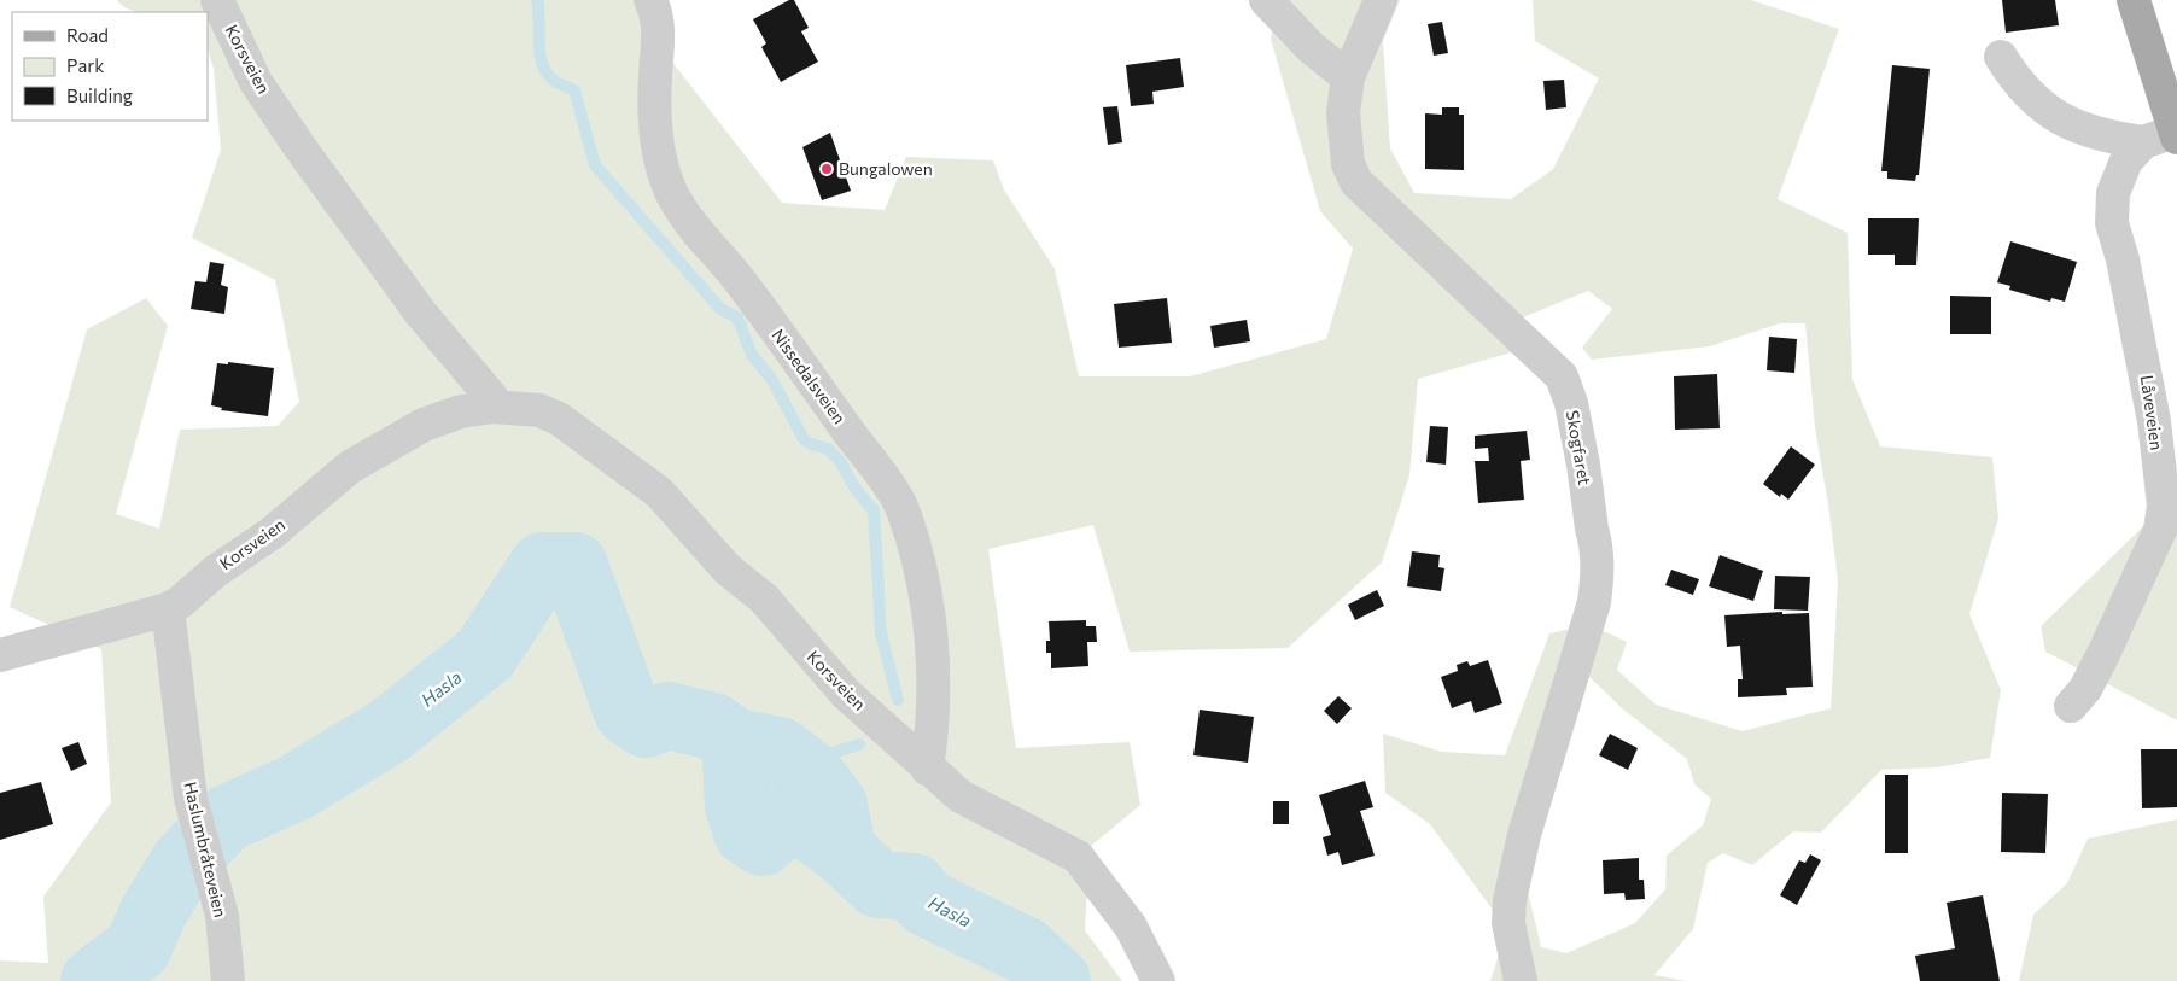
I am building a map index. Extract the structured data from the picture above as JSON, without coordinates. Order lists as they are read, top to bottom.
{
  "streets": {
    "street": [
      "Korsveien",
      "Nissedalsveien",
      "Låveveien",
      "Skogfaret",
      "Haslumbråteveien"
    ]
  },
  "crossings": [
    ["Korsveien", "Nissedalsveien"],
    ["Korsveien", "Haslumbråteveien"]
  ],
  "water": ["Hasla"],
  "places": ["Bungalowen"],
  "legend": ["Road", "Park", "Building"]
}
